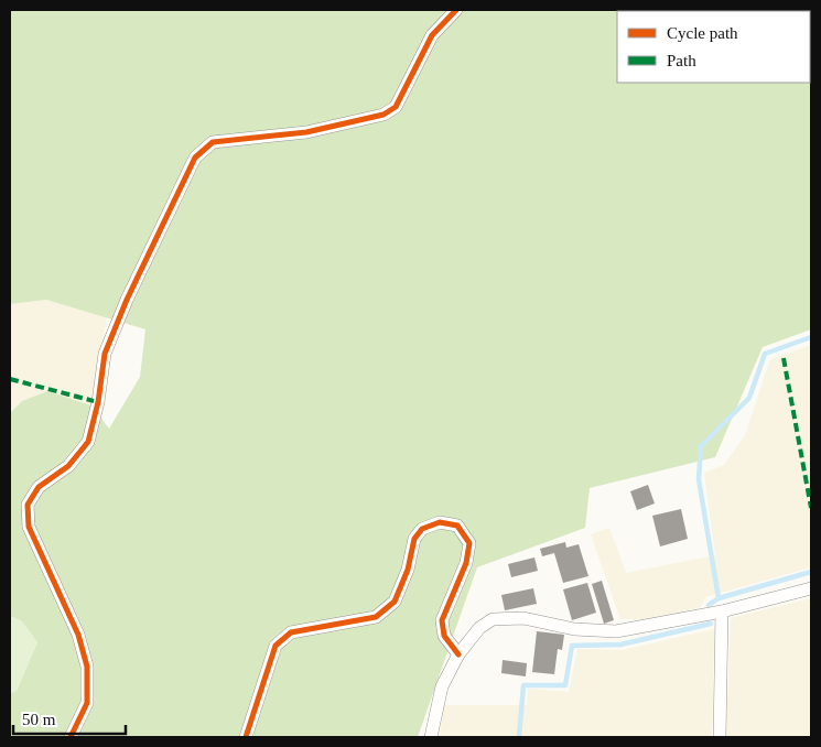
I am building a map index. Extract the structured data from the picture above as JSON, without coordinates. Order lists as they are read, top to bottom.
{
  "legend": ["Cycle path", "Path"],
  "scale_bar": "50 m"
}
